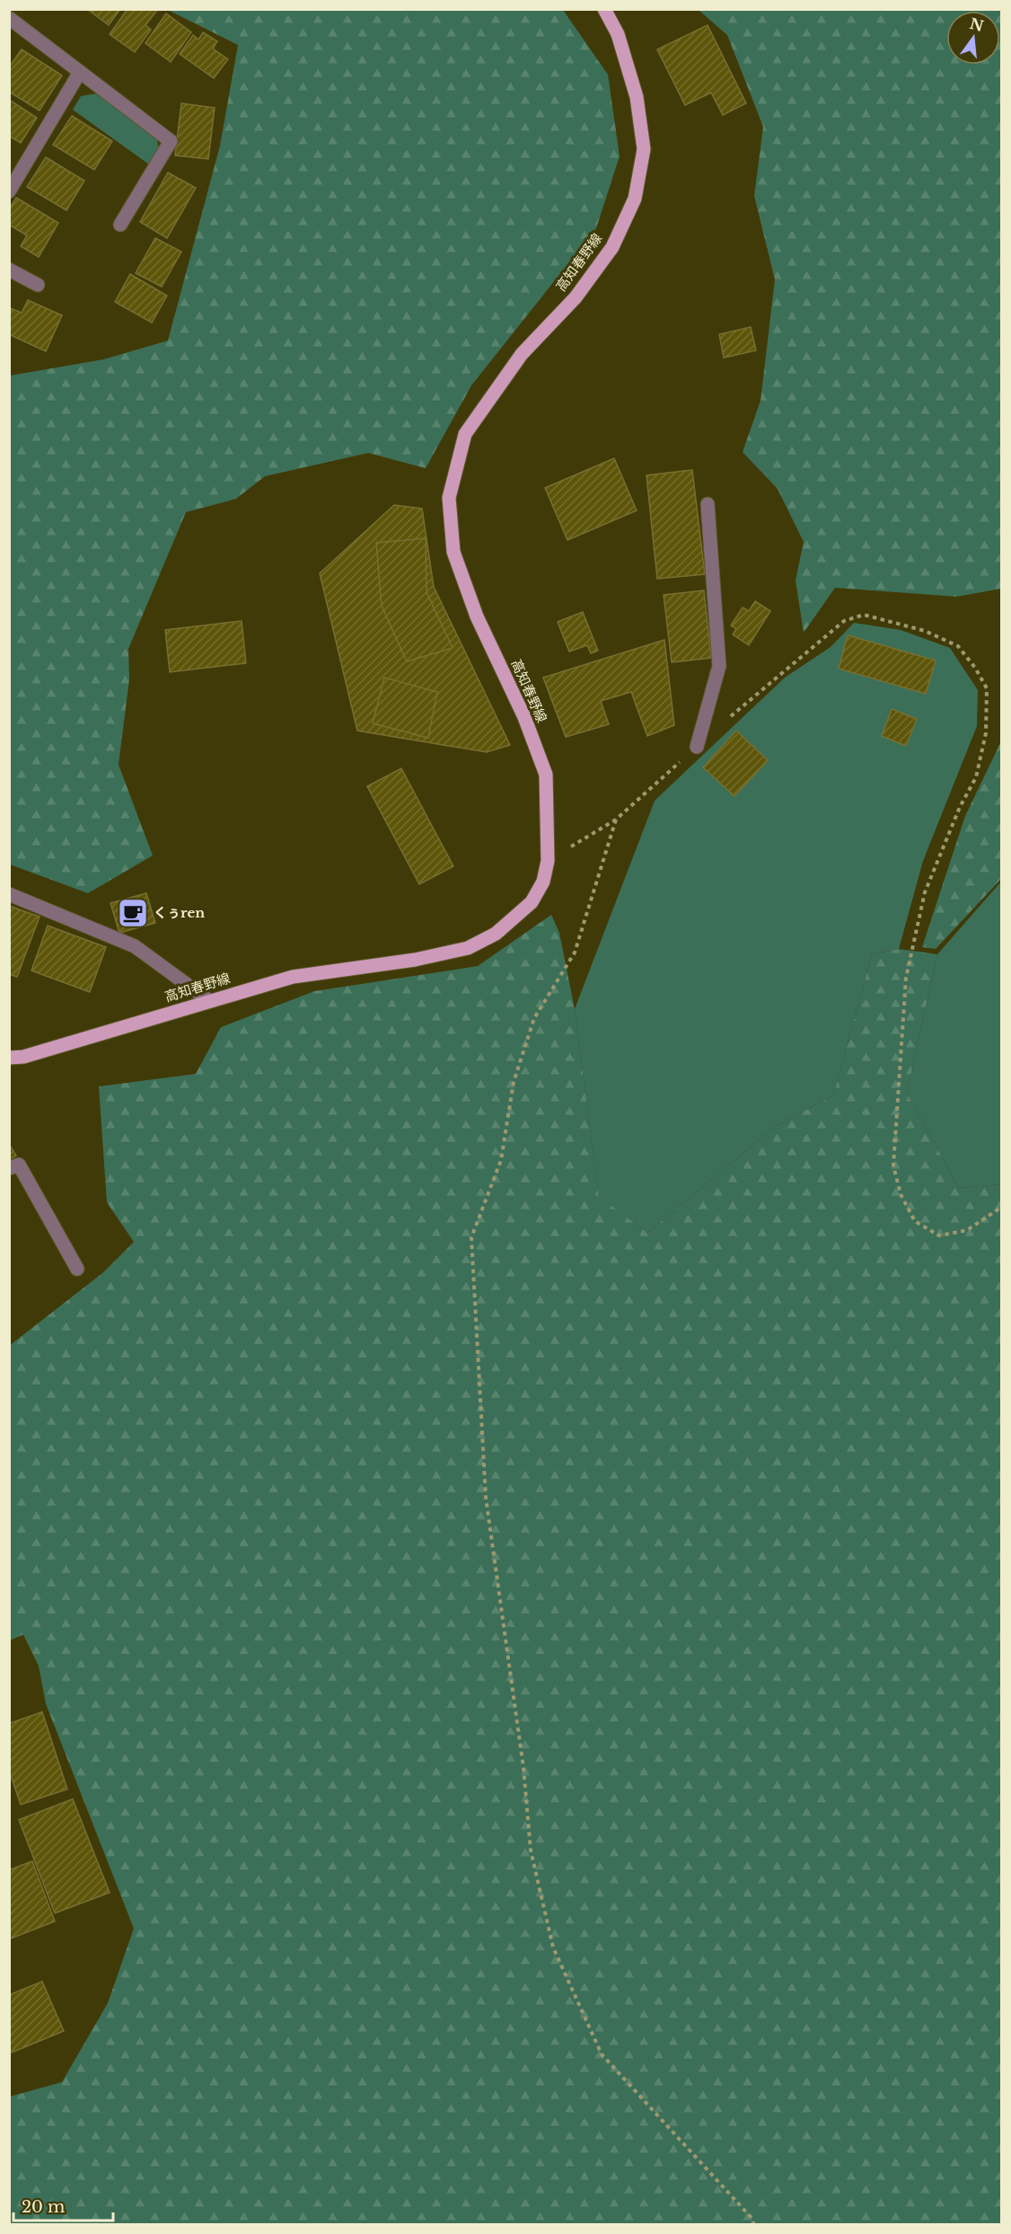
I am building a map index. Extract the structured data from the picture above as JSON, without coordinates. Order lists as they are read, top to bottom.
{
  "streets": {
    "main road": ["高知春野線"]
  },
  "places": {
    "cafe": ["くぅren"]
  },
  "scale_bar": "20 m",
  "north": "top"
}
